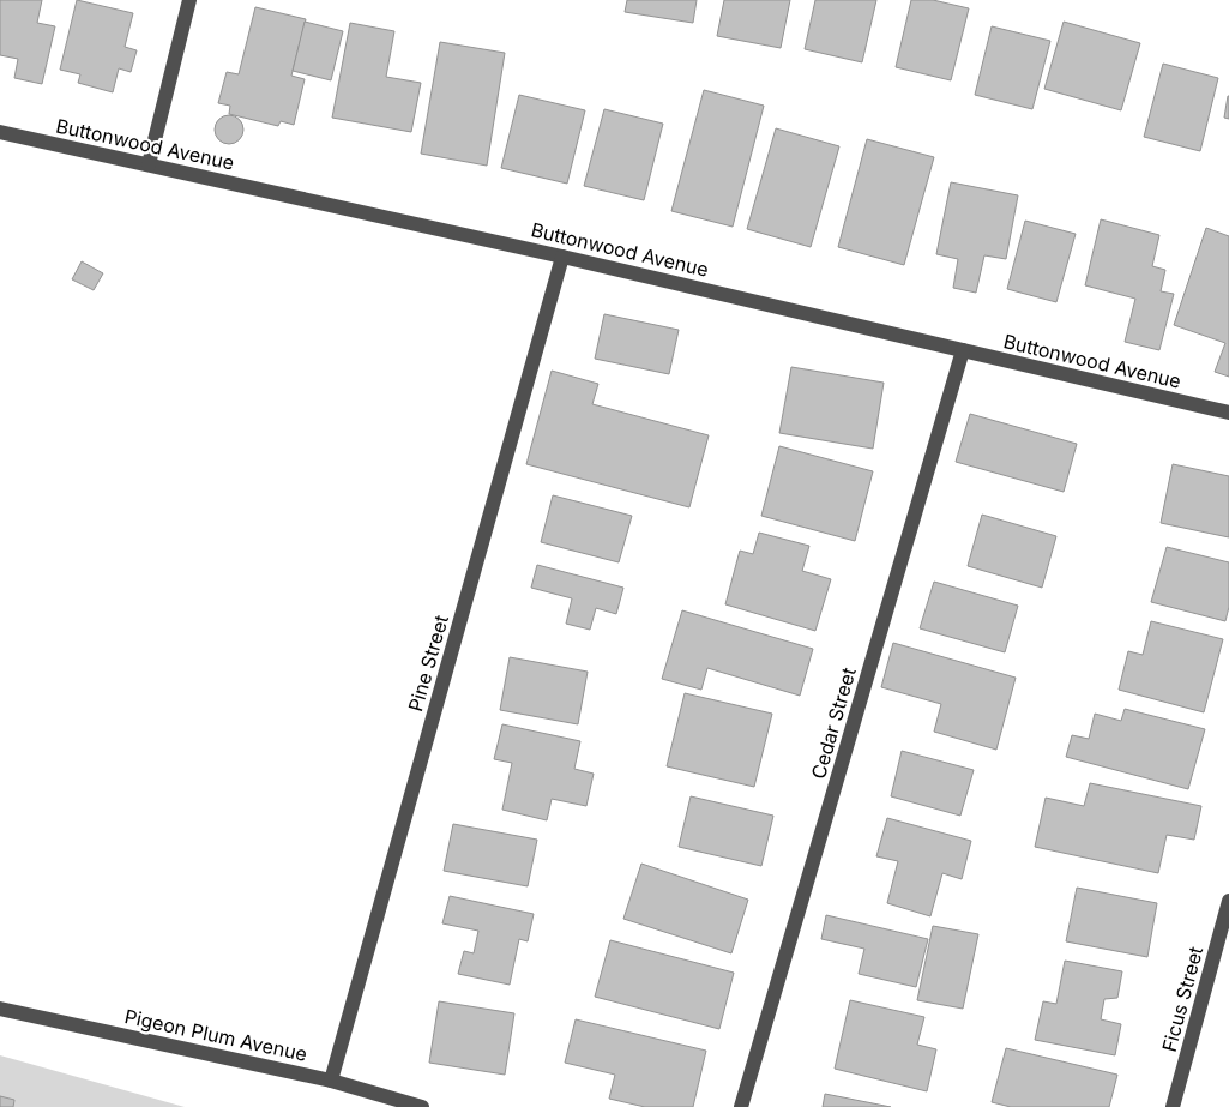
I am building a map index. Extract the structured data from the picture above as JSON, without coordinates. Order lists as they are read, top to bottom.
{
  "streets": {
    "street": [
      "Buttonwood Avenue",
      "Pine Street",
      "Cedar Street",
      "Ficus Street",
      "Pigeon Plum Avenue"
    ]
  },
  "crossings": [
    ["Buttonwood Avenue", "Pine Street"],
    ["Buttonwood Avenue", "Cedar Street"],
    ["Pine Street", "Pigeon Plum Avenue"]
  ]
}
